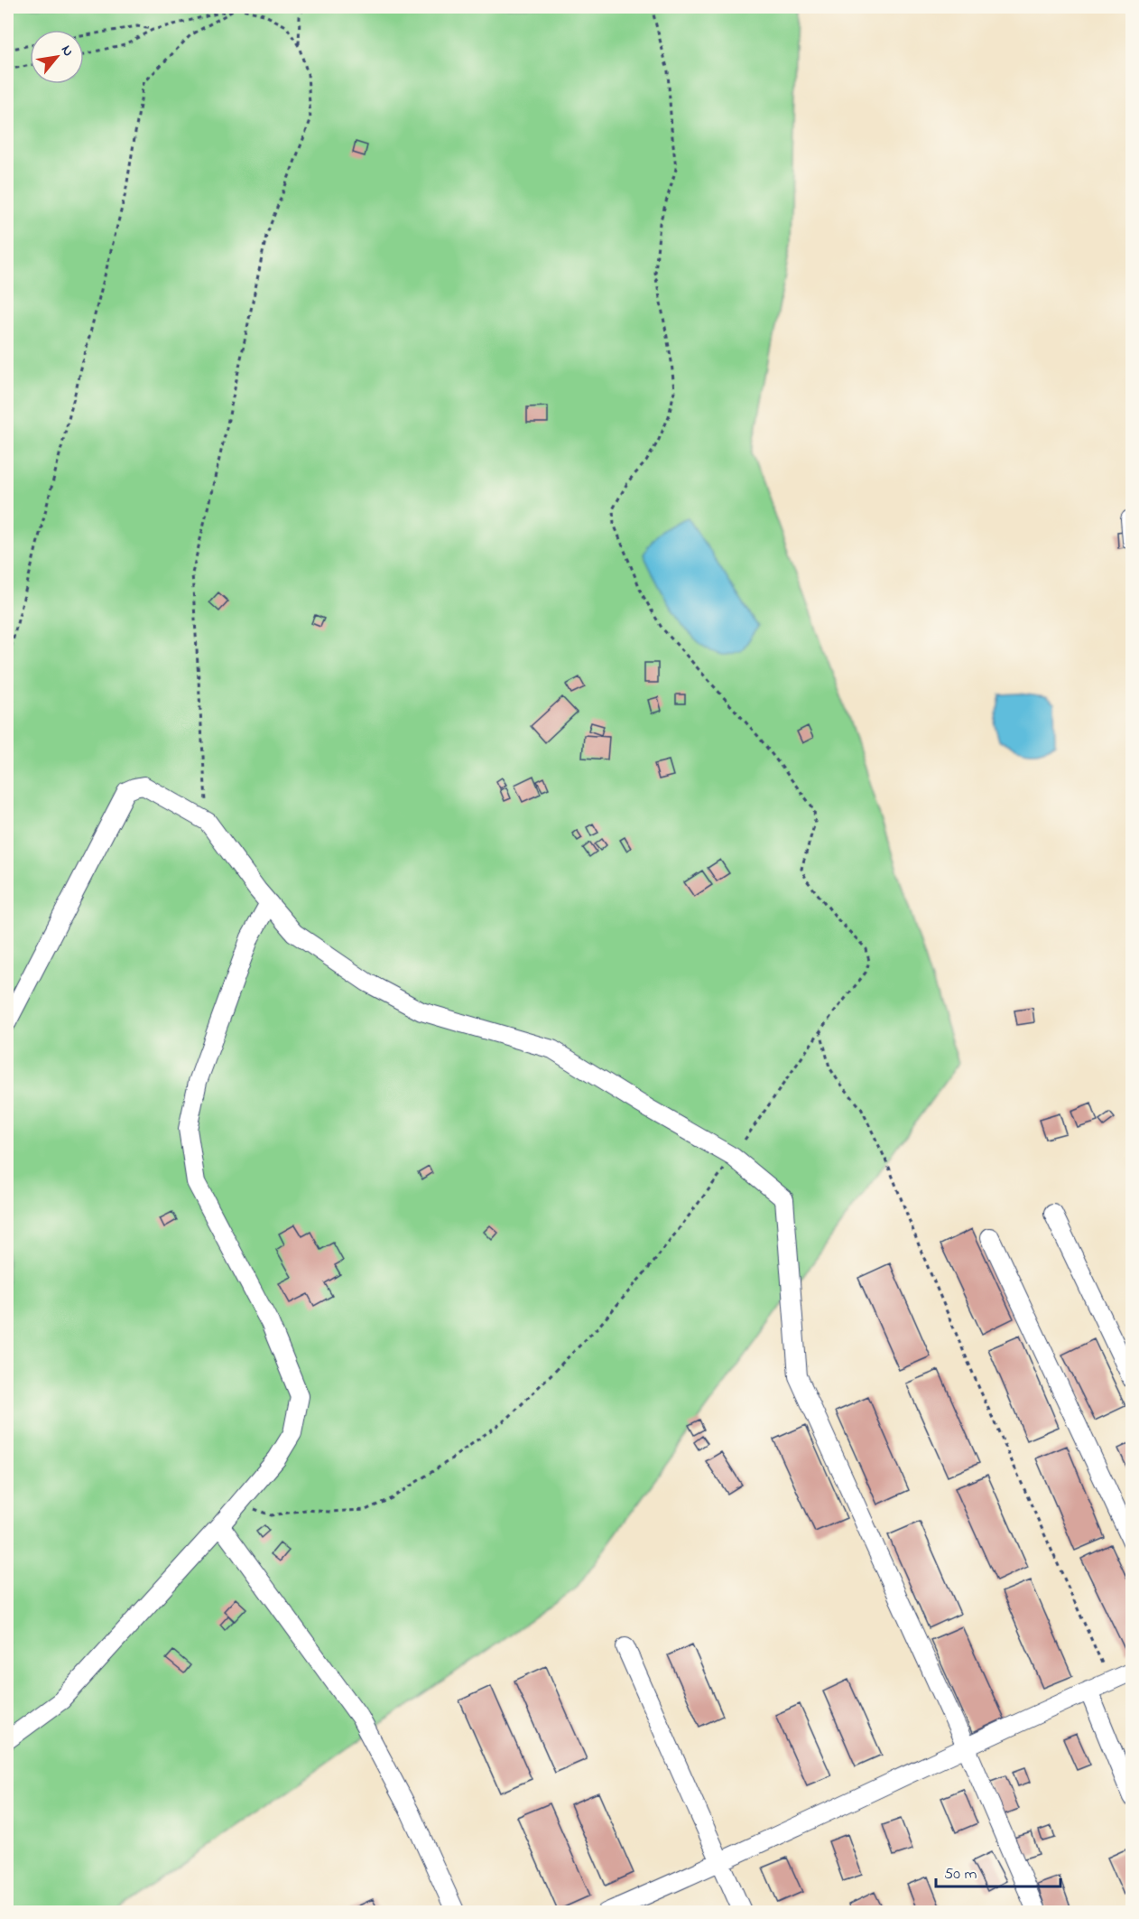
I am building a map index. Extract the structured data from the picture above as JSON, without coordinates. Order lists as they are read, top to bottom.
{
  "scale_bar": "50 m",
  "north": "top right"
}
